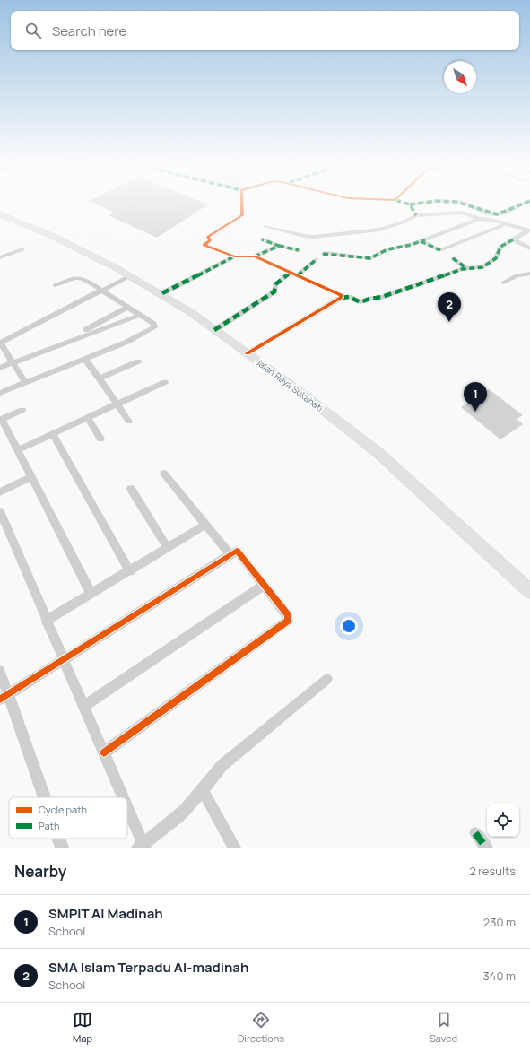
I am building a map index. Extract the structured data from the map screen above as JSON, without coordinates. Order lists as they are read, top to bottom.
{
  "streets": {
    "main road": ["Jalan Raya Sukahati"]
  },
  "legend": ["Cycle path", "Path"],
  "north": "bottom right",
  "page": {
    "search": "Search here",
    "pins": ["2", "1"],
    "heading": ["Nearby", "2 results"],
    "list": [
      {
        "mark": "1",
        "name": "SMPIT Al Madinah",
        "note": "School",
        "value": "230 m"
      },
      {
        "mark": "2",
        "name": "SMA Islam Terpadu Al-madinah",
        "note": "School",
        "value": "340 m"
      }
    ],
    "nav": ["Map", "Directions", "Saved"]
  }
}
